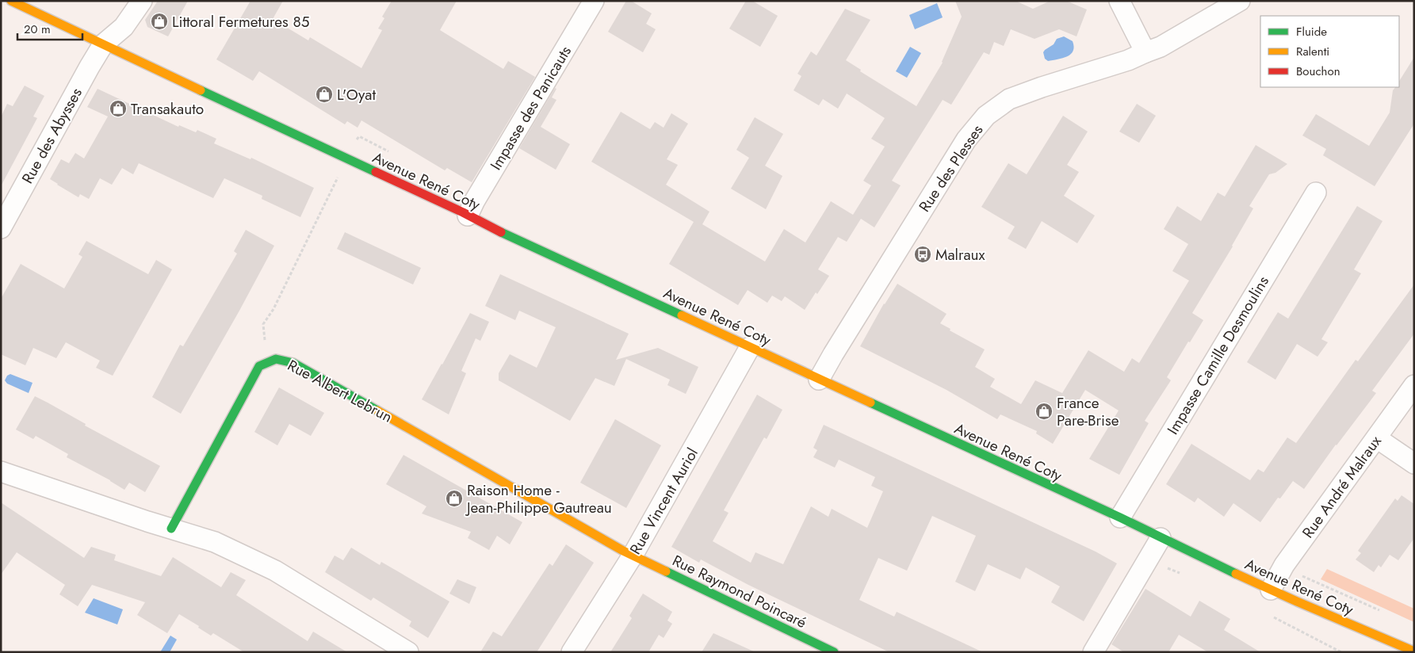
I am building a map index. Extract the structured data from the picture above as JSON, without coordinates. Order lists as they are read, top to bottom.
{
  "streets": {
    "main road": ["Avenue René Coty", "Rue Albert Lebrun", "Rue Raymond Poincaré"],
    "street": [
      "Impasse des Panicauts",
      "Rue des Abysses",
      "Rue des Plesses",
      "Impasse Camille Desmoulins",
      "Rue André Malraux",
      "Rue Vincent Auriol"
    ]
  },
  "crossings": [
    ["Impasse des Panicauts", "Avenue René Coty"],
    ["Rue des Abysses", "Avenue René Coty"],
    ["Rue des Plesses", "Avenue René Coty"],
    ["Avenue René Coty", "Impasse Camille Desmoulins"],
    ["Avenue René Coty", "Rue André Malraux"],
    ["Avenue René Coty", "Rue Vincent Auriol"],
    ["Rue Albert Lebrun", "Rue Vincent Auriol"],
    ["Rue Albert Lebrun", "Rue Raymond Poincaré"],
    ["Rue Vincent Auriol", "Rue Raymond Poincaré"]
  ],
  "places": {
    "shop": [
      "Littoral Fermetures 85",
      "L'Oyat",
      "Transakauto",
      "France Pare-Brise",
      "Raison Home - Jean-Philippe Gautreau"
    ],
    "bus stop": ["Malraux"]
  },
  "legend": ["Fluide", "Ralenti", "Bouchon"],
  "scale_bar": "20 m"
}
